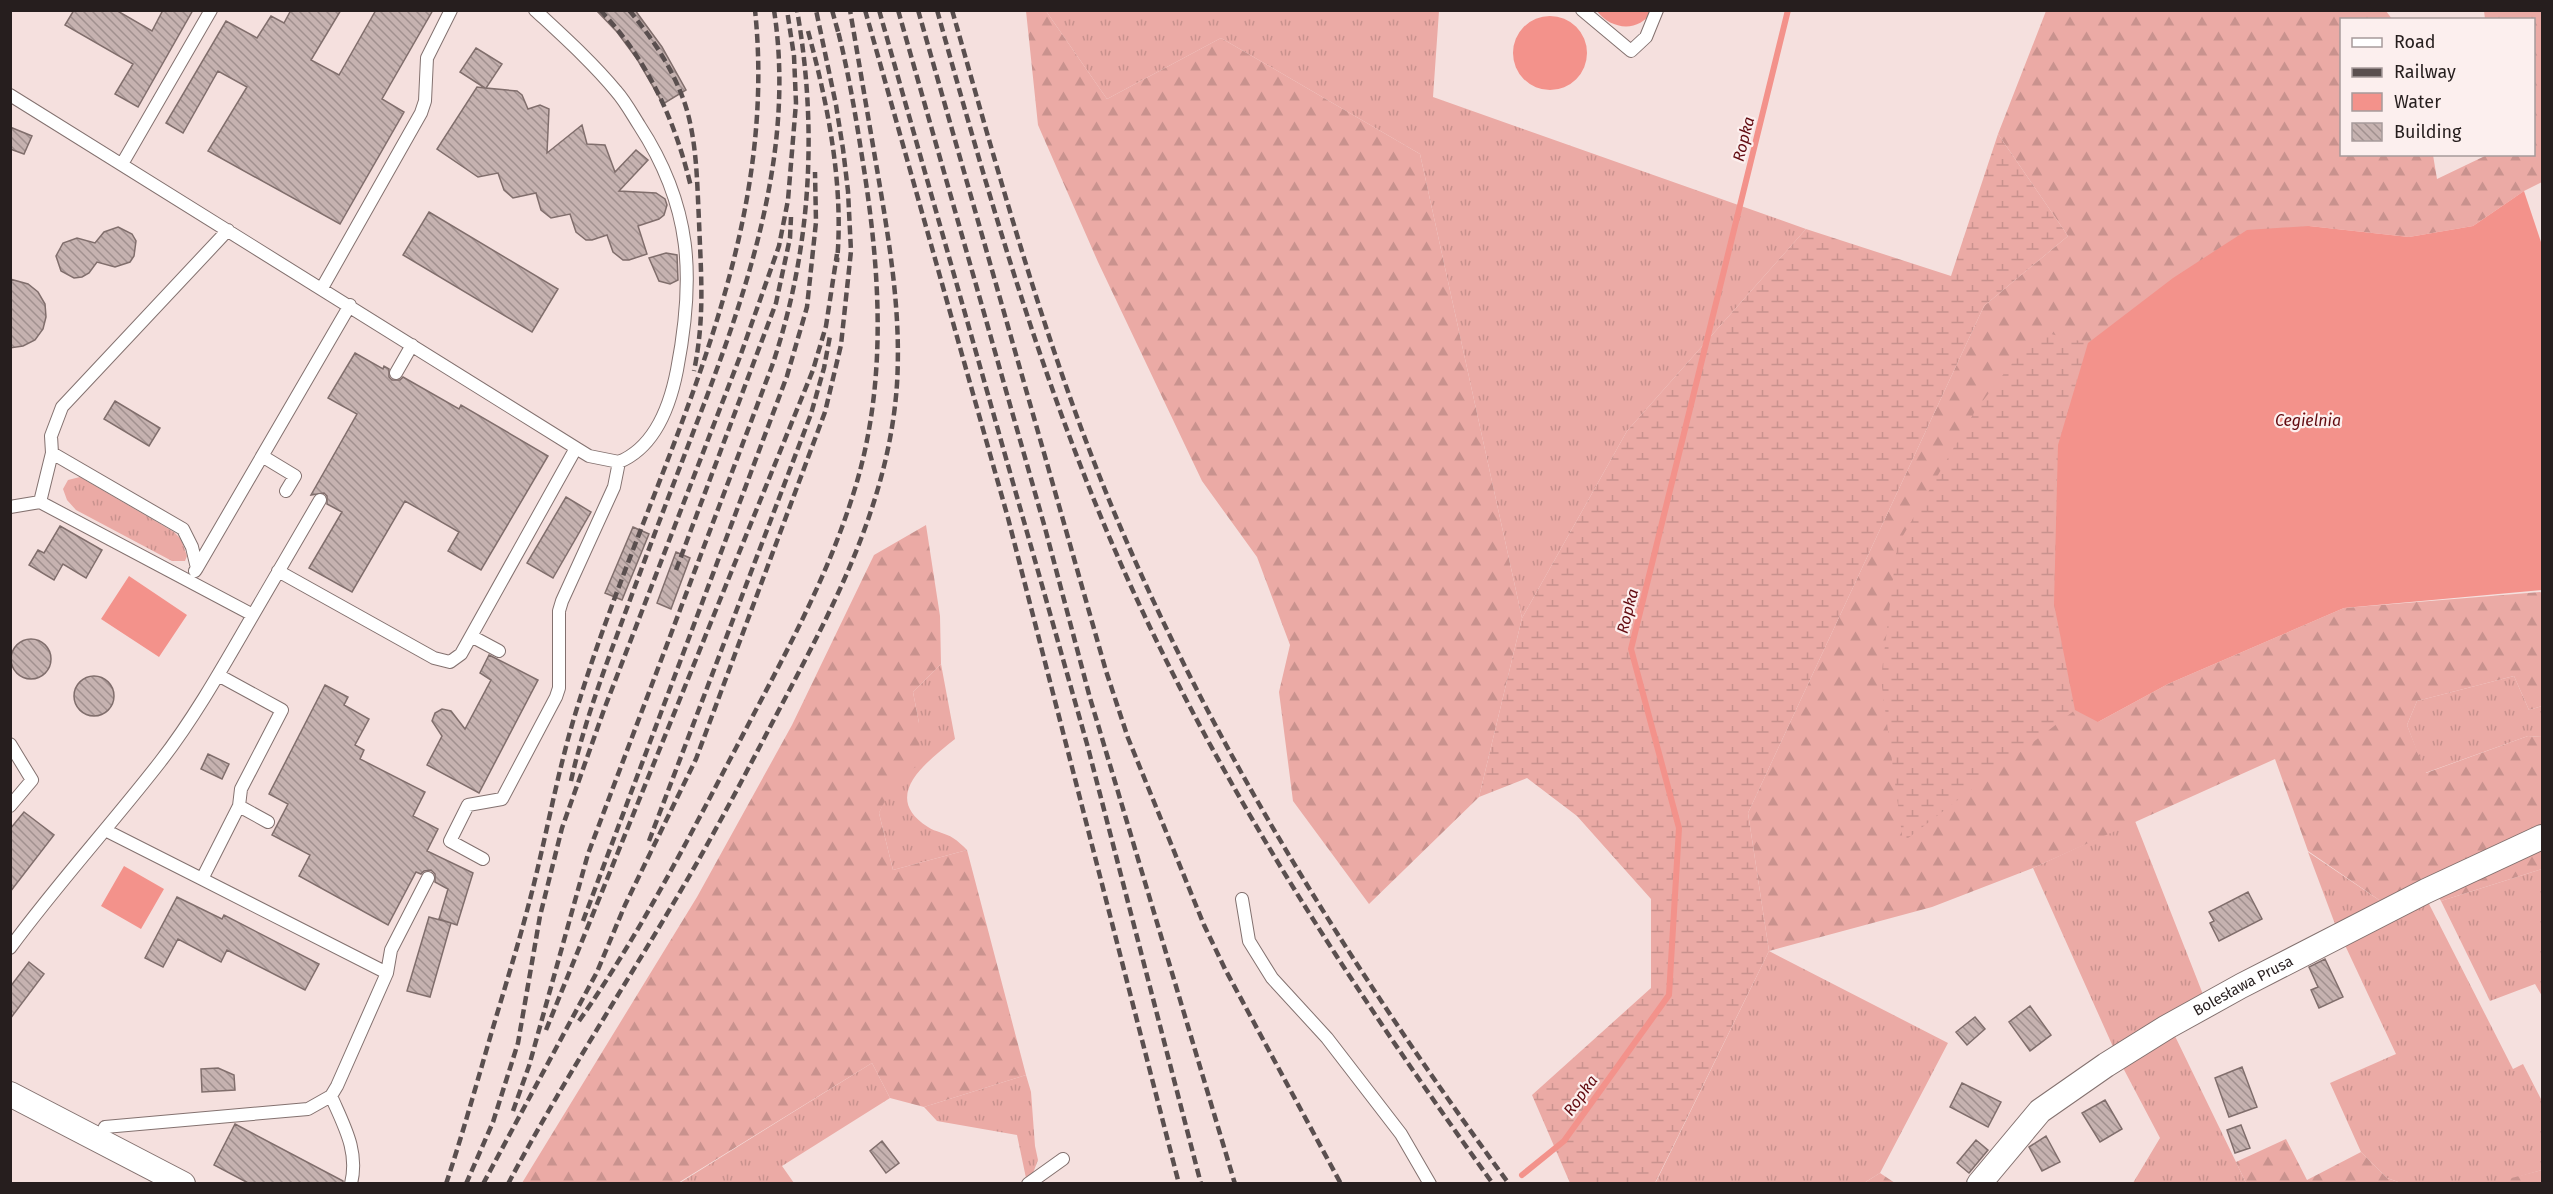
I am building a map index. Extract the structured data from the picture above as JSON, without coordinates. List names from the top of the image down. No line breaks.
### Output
{"streets":{"street":["Bolesława Prusa"]},"water":["Ropka","Cegielnia"],"legend":["Road","Railway","Water","Building"]}
